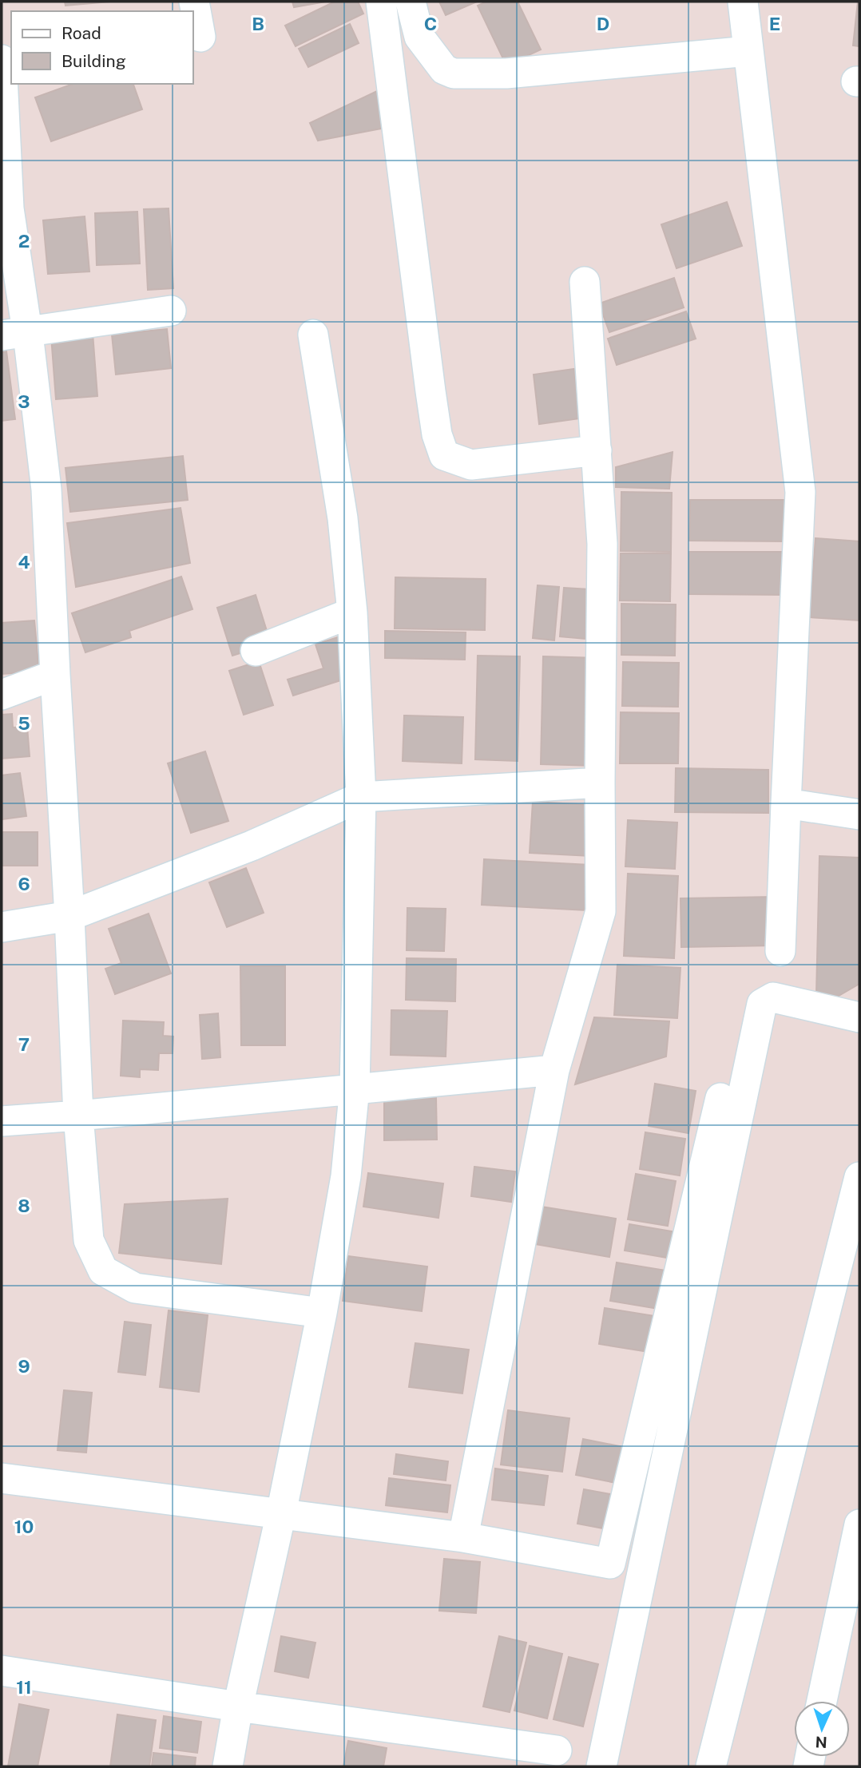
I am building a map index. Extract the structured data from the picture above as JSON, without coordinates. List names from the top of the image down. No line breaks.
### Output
{"legend":["Road","Building"],"north":"bottom","grid":{"columns":["B","C","D","E"],"rows":["2","3","4","5","6","7","8","9","10","11"]}}
